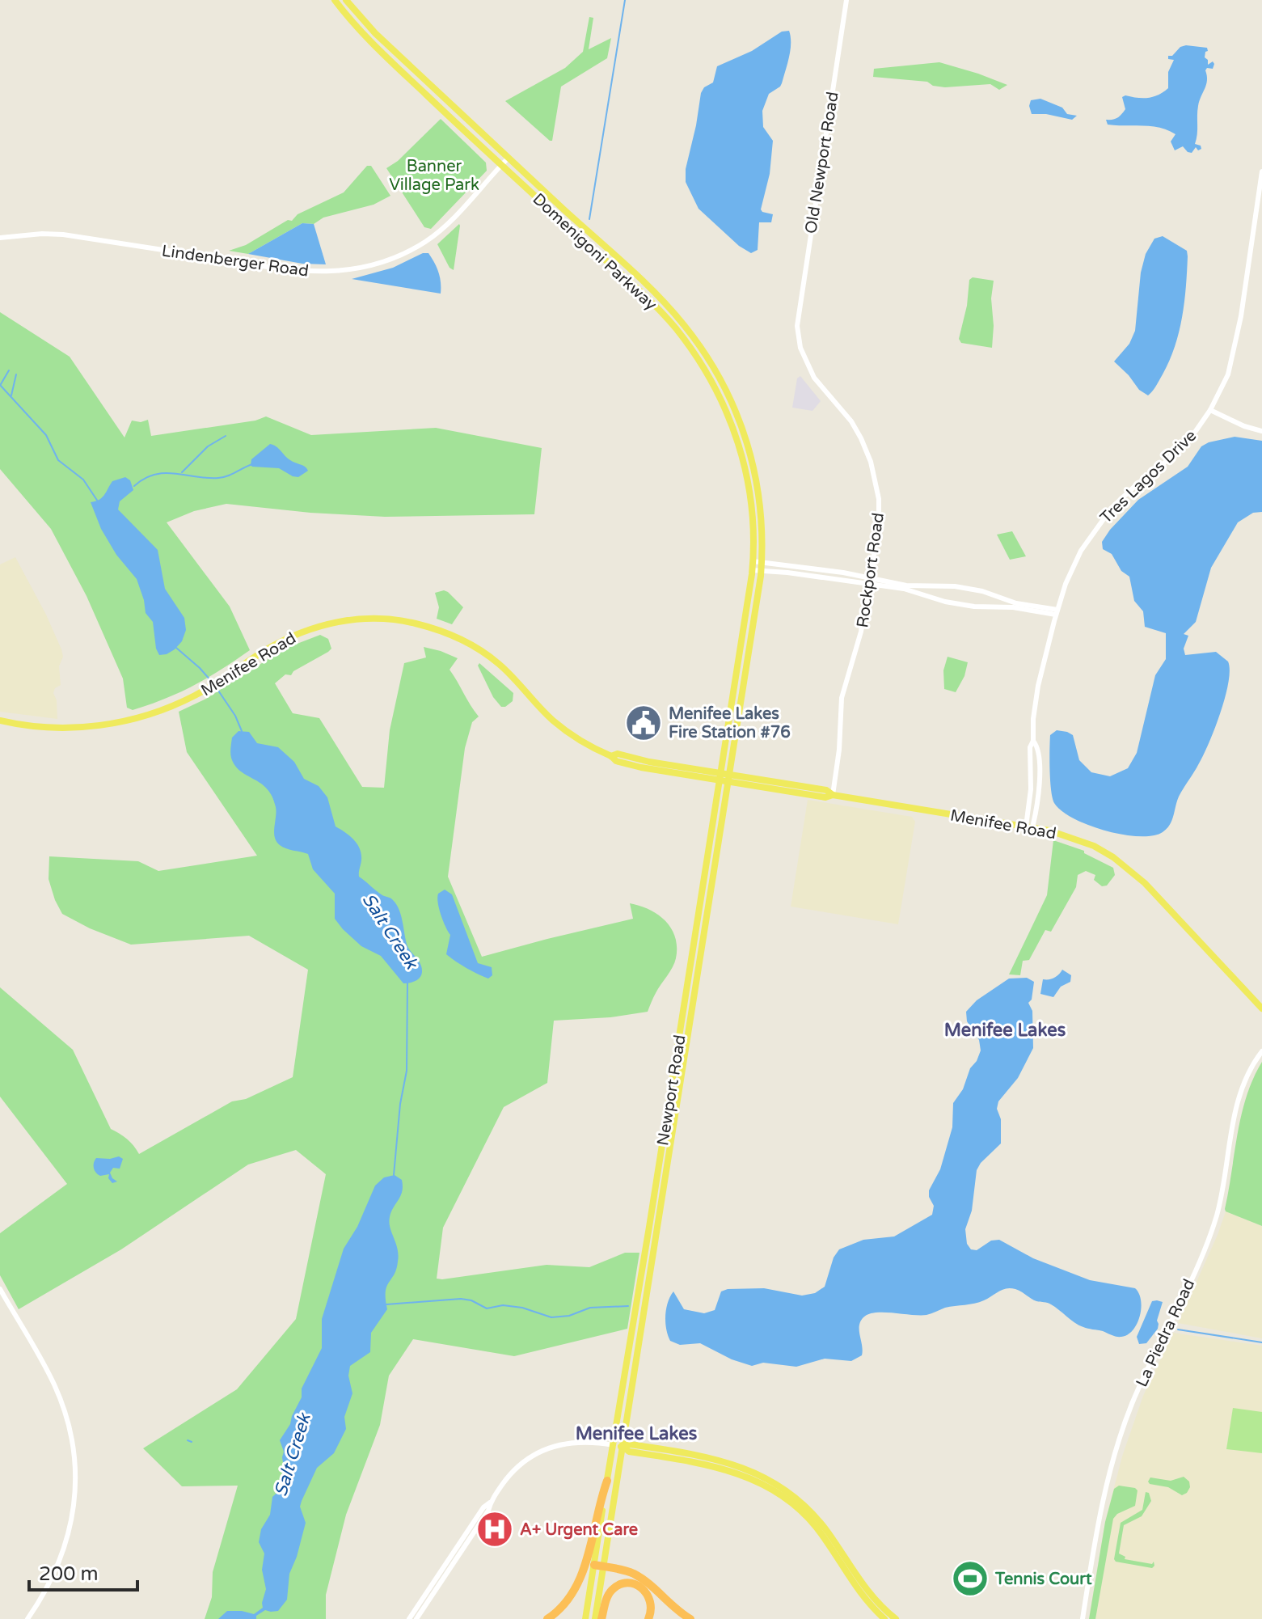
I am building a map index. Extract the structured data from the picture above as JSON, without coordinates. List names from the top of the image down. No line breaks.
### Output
{"streets":{"main road":["Domenigoni Parkway","Menifee Road","Newport Road"],"street":["Old Newport Road","Lindenberger Road","Tres Lagos Drive","Rockport Road","La Piedra Road"]},"crossings":[["Old Newport Road","Rockport Road"],["Domenigoni Parkway","Lindenberger Road"],["Domenigoni Parkway","Newport Road"],["Tres Lagos Drive","Menifee Road"],["Rockport Road","Menifee Road"],["Menifee Road","Newport Road"]],"districts":["Menifee Lakes","Menifee Lakes"],"water":["Salt Creek"],"parks":["Banner Village Park"],"places":{"public building":["Menifee Lakes Fire Station #76"],"hospital":["A+ Urgent Care"],"sports":["Tennis Court"]},"scale_bar":"200 m"}
